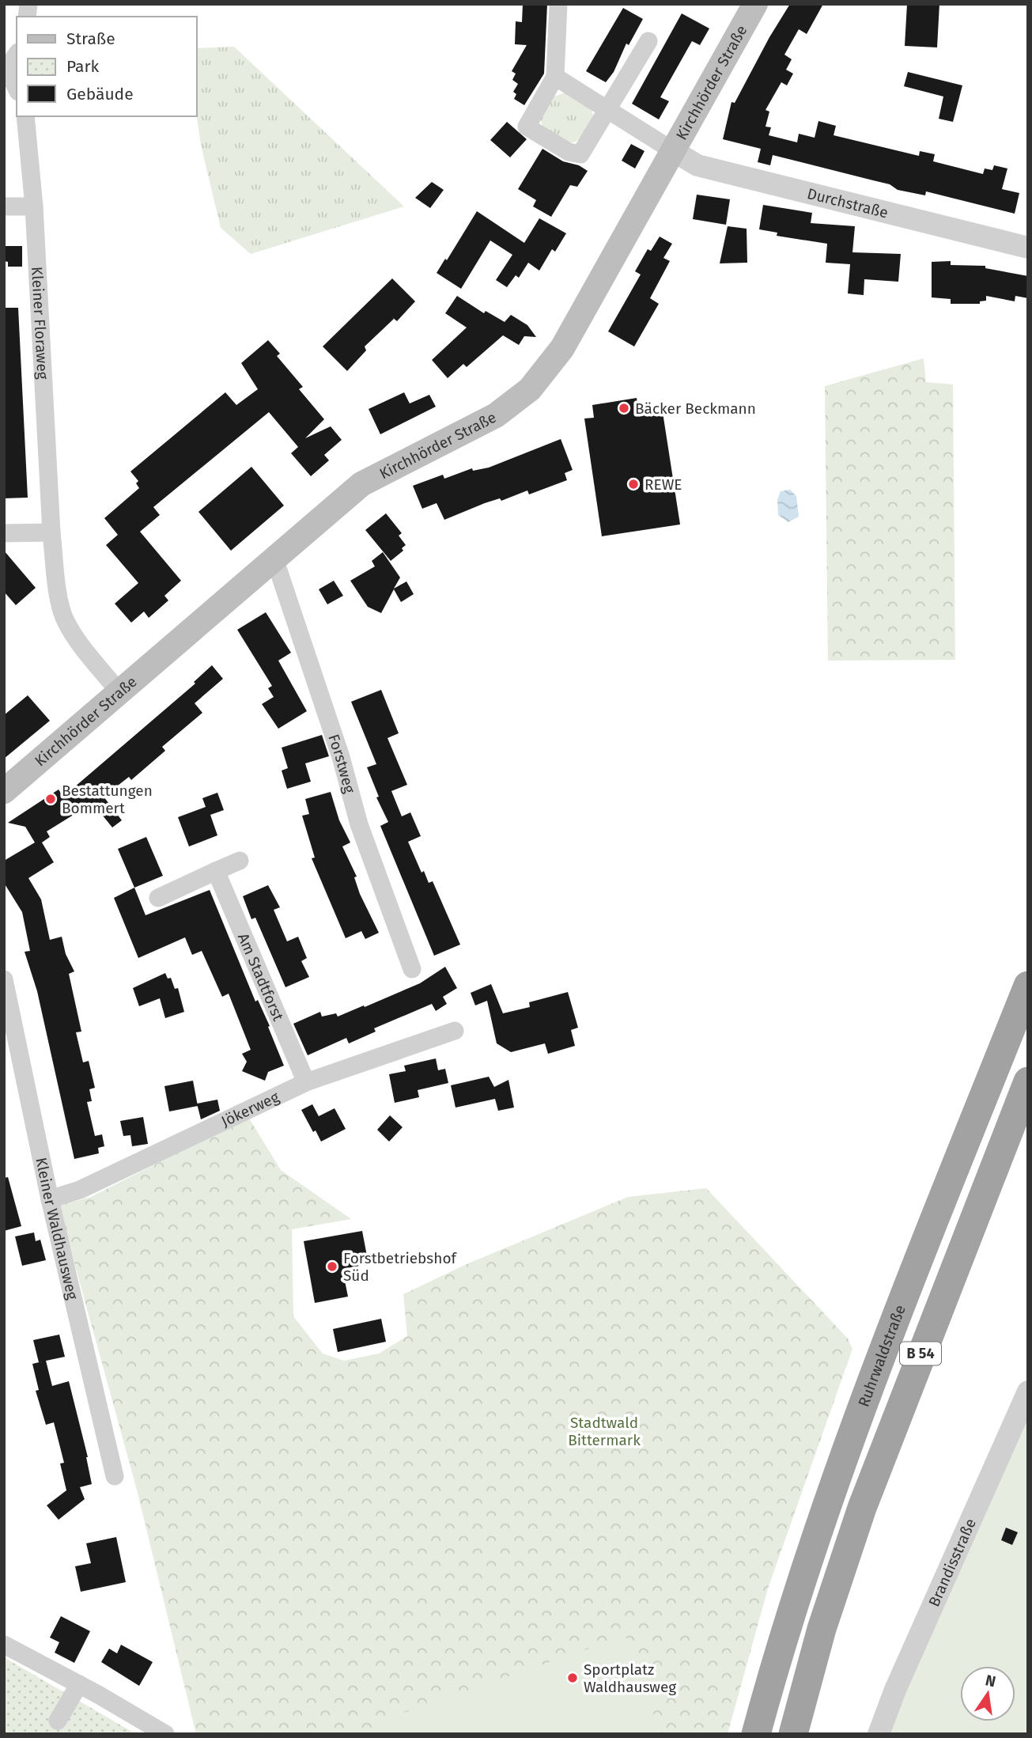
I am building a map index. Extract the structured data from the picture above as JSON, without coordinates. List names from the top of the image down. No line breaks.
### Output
{"streets":{"highway":["B 54","Ruhrwaldstraße"],"main road":["Kirchhörder Straße"],"street":["Durchstraße","Kleiner Floraweg","Forstweg","Am Stadtforst","Jökerweg","Kleiner Waldhausweg","Brandisstraße"]},"crossings":[["Kirchhörder Straße","Durchstraße"],["Kirchhörder Straße","Kleiner Floraweg"],["Kirchhörder Straße","Forstweg"],["Am Stadtforst","Jökerweg"],["Jökerweg","Kleiner Waldhausweg"]],"parks":["Stadtwald Bittermark"],"places":["Bäcker Beckmann","REWE","Bestattungen Bommert","Forstbetriebshof Süd","Sportplatz Waldhausweg"],"legend":["Straße","Park","Gebäude"],"north":"top"}
